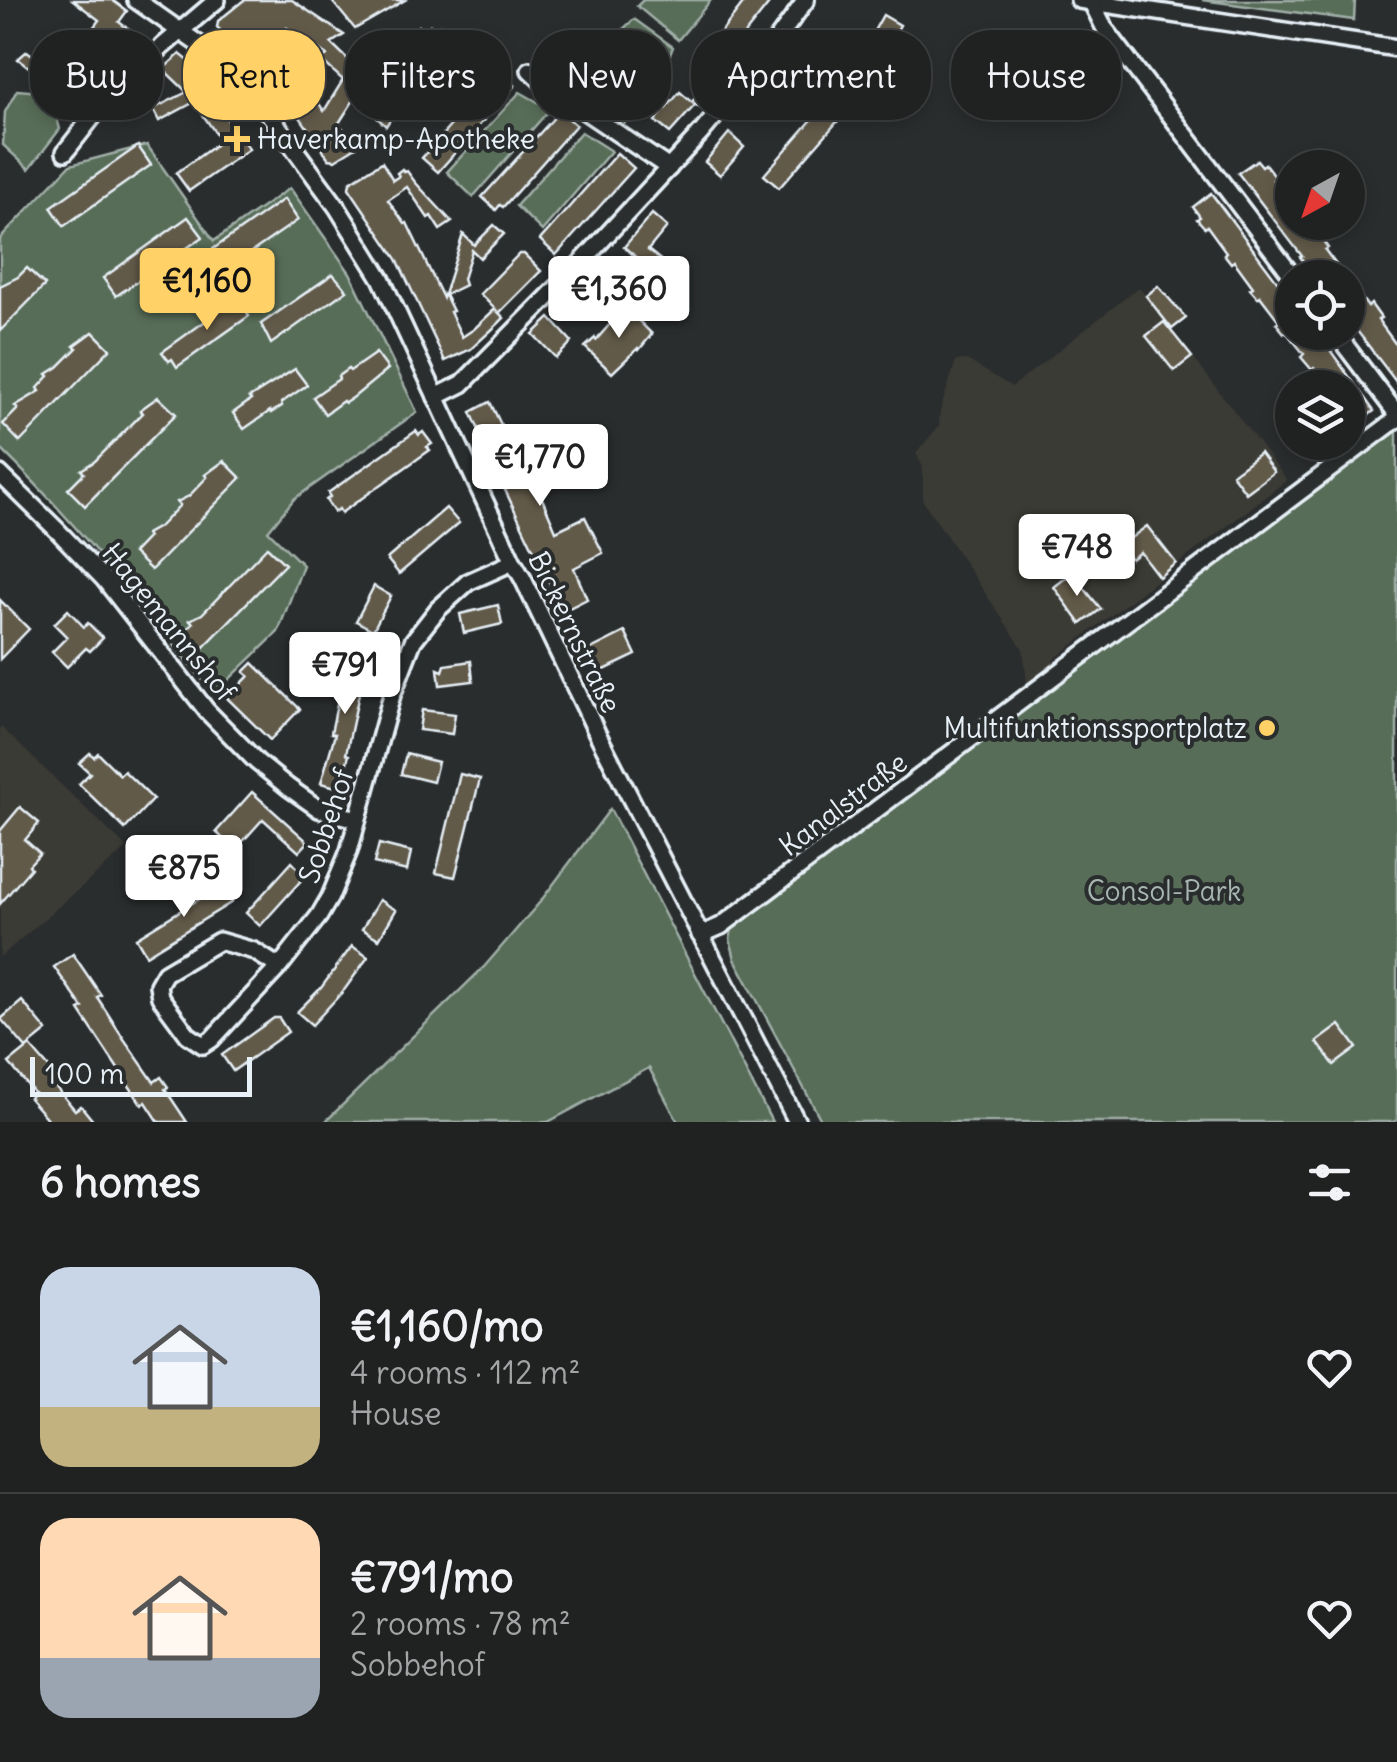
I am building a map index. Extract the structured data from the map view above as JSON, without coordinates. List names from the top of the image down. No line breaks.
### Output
{"streets":{"street":["Hagemannshof","Bickernstraße","Kanalstraße","Sobbehof"]},"crossings":[["Hagemannshof","Sobbehof"],["Bickernstraße","Kanalstraße"],["Bickernstraße","Sobbehof"]],"parks":["Consol-Park"],"places":{"health":["Haverkamp-Apotheke"],"other":["Multifunktionssportplatz"]},"scale_bar":"100 m","north":"bottom left","page":{"chip":["Buy","Rent","Filters","New","Apartment","House"],"price":["€1,160","€1,360","€1,770","€748","€791","€875"],"scale":"100 m","heading":"6 homes","list":[{"name":"€1,160/mo","note":"4 rooms · 112 m² · House"},{"name":"€791/mo","note":"2 rooms · 78 m² · Sobbehof"}]}}
